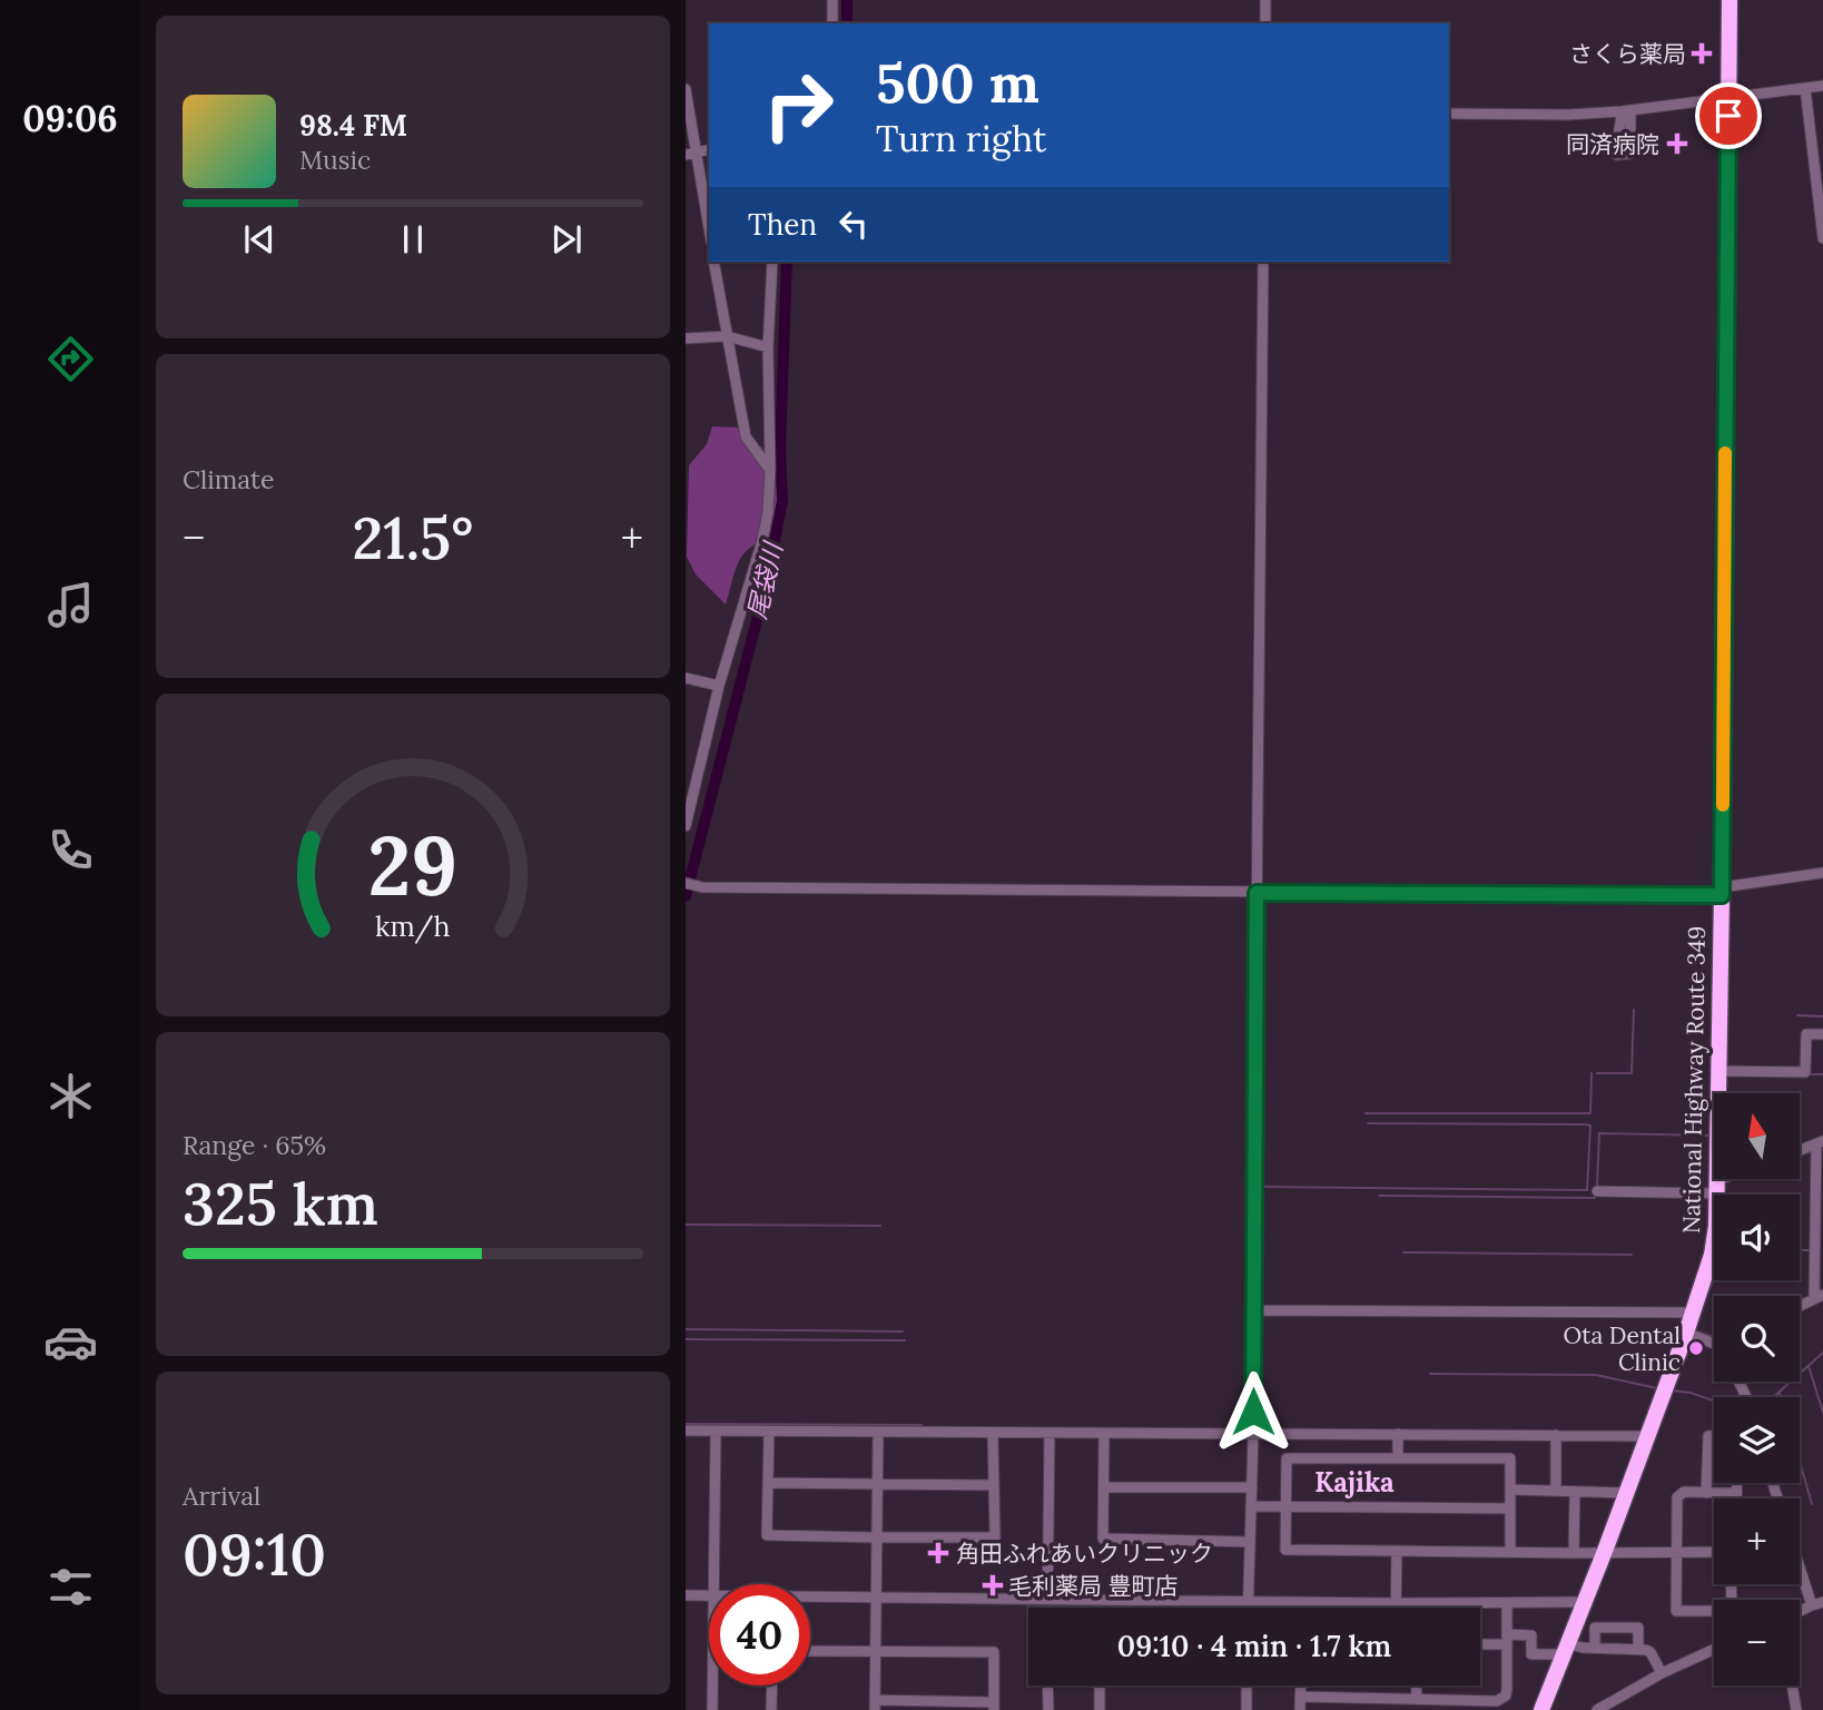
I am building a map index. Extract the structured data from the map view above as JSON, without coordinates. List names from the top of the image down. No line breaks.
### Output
{"streets":{"highway":["National Highway Route 349"]},"districts":["Kajika"],"water":["尾袋川"],"places":{"health":["さくら薬局","同済病院","角田ふれあいクリニック","毛利薬局 豊町店"],"other":["Ota Dental Clinic"]},"north":"top","page":{"tabs":"09:06","turn":["500 m","Turn right"],"song":["98.4 FM","Music"],"then":"Then","tile":["Climate",["Range · 65%","325 km"],["Arrival","09:10"]],"heat":["−","21.5°","+"],"map_buttons":["+","−"],"limit":"40","trip":"09:10 · 4 min · 1.7 km","gauge":["29","km/h"]}}
